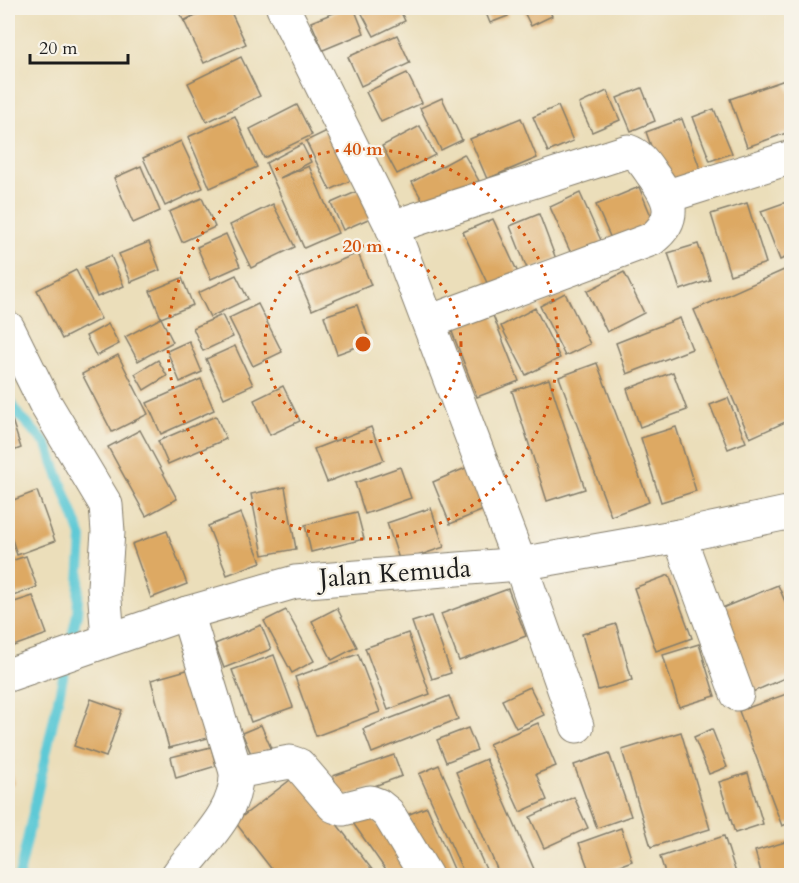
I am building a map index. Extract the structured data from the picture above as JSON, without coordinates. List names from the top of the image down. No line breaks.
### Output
{"streets":{"street":["Jalan Kemuda"]},"scale_bar":"20 m","rings":["40 m","20 m"]}
